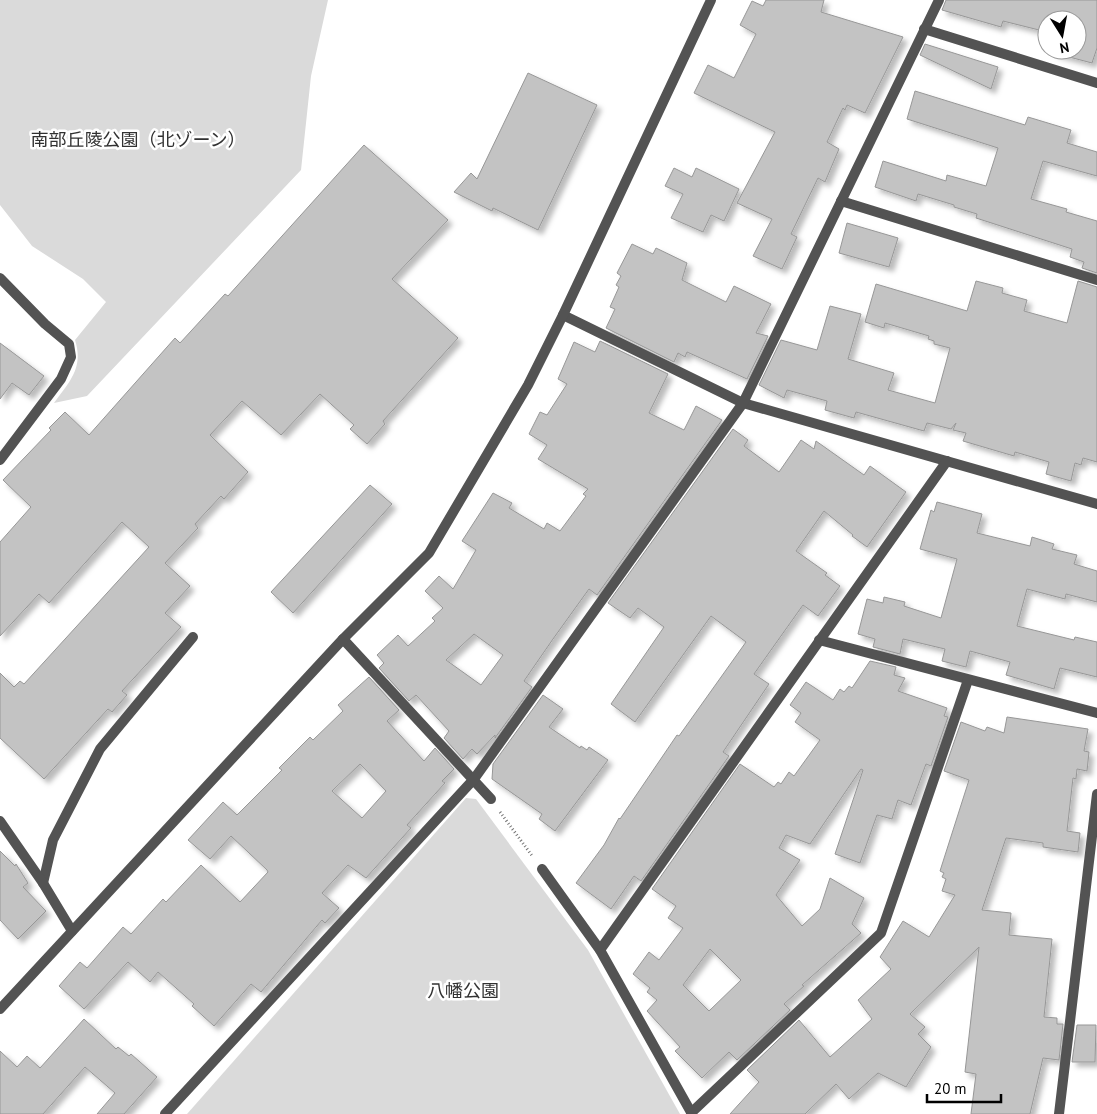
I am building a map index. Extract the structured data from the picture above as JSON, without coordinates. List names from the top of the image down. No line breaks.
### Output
{"parks":["南部丘陵公園（北ゾーン）","八幡公園"],"scale_bar":"20 m","north":"bottom"}
